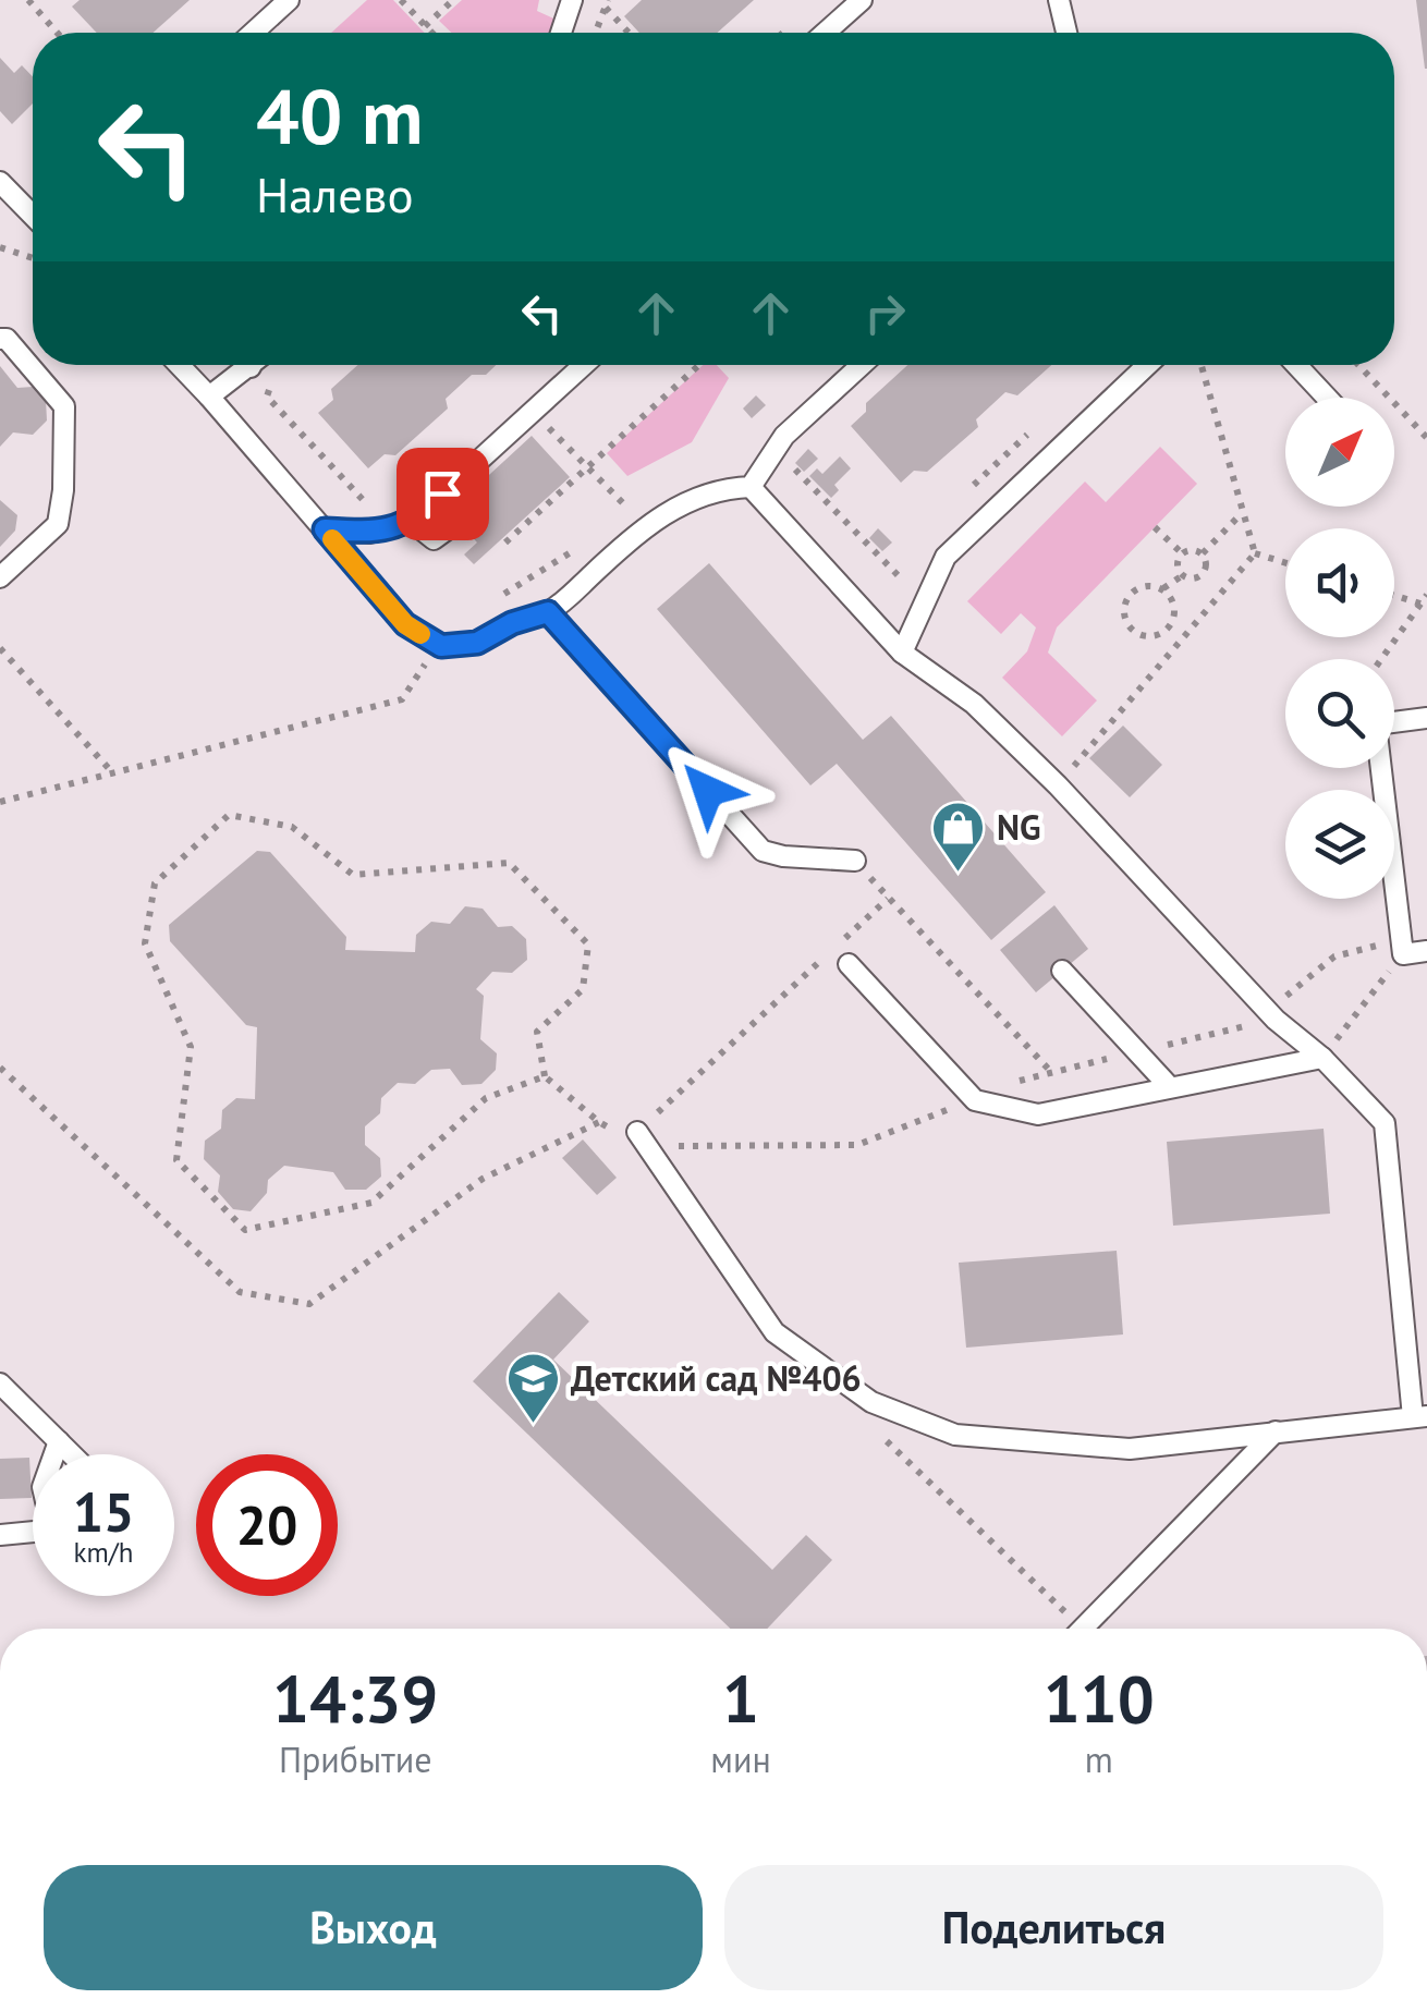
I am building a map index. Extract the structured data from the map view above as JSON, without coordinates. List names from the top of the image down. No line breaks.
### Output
{"places":{"shop":["NG"],"school or university":["Детский сад №406"]},"north":"top right","page":{"turn":["40 m","Налево"],"speed":"15 km/h","limit":"20","eta":["14:39","Прибытие","1","мин","110","m"],"buttons":["Выход","Поделиться"]}}
